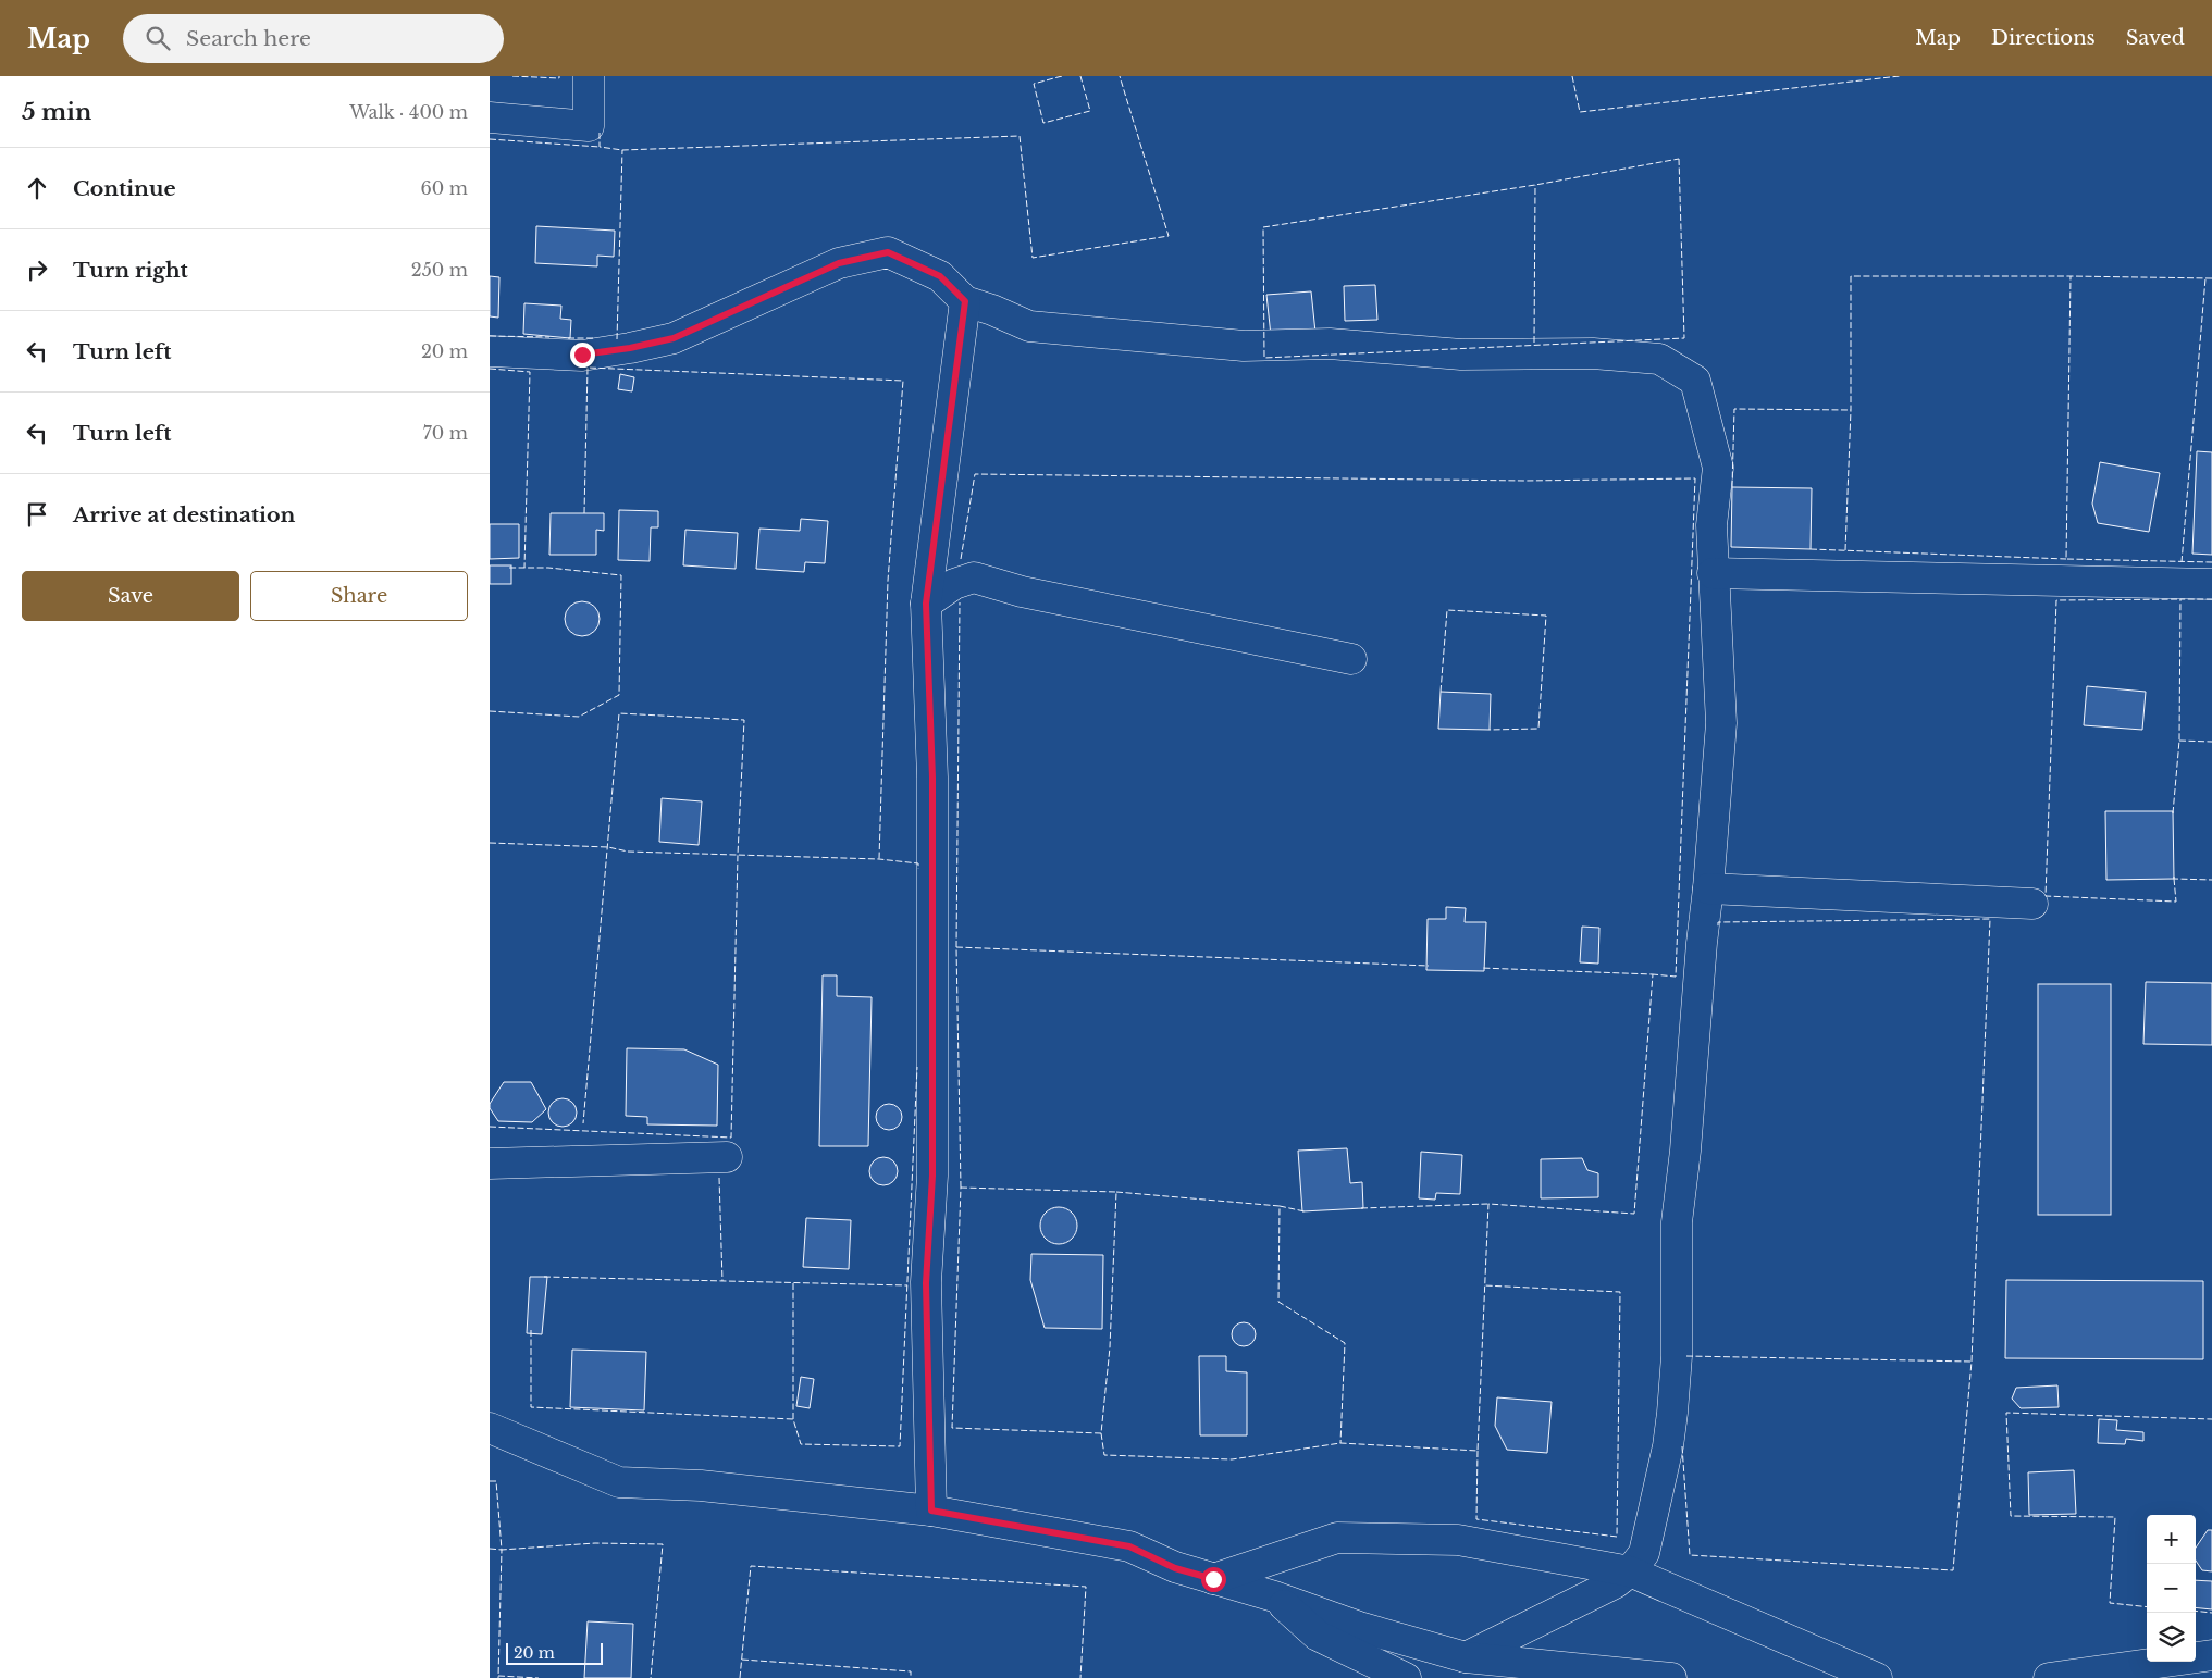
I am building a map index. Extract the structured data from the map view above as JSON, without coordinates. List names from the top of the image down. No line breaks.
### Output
{"scale_bar":"20 m","page":{"header":"Map","search":"Search here","nav":["Map","Directions","Saved"],"heading":["5 min","Walk · 400 m"],"list":[["Continue","60 m"],["Turn right","250 m"],["Turn left","20 m"],["Turn left","70 m"],"Arrive at destination"],"buttons":["Save","Share"],"map_buttons":["+","−"],"scale":"20 m"}}
